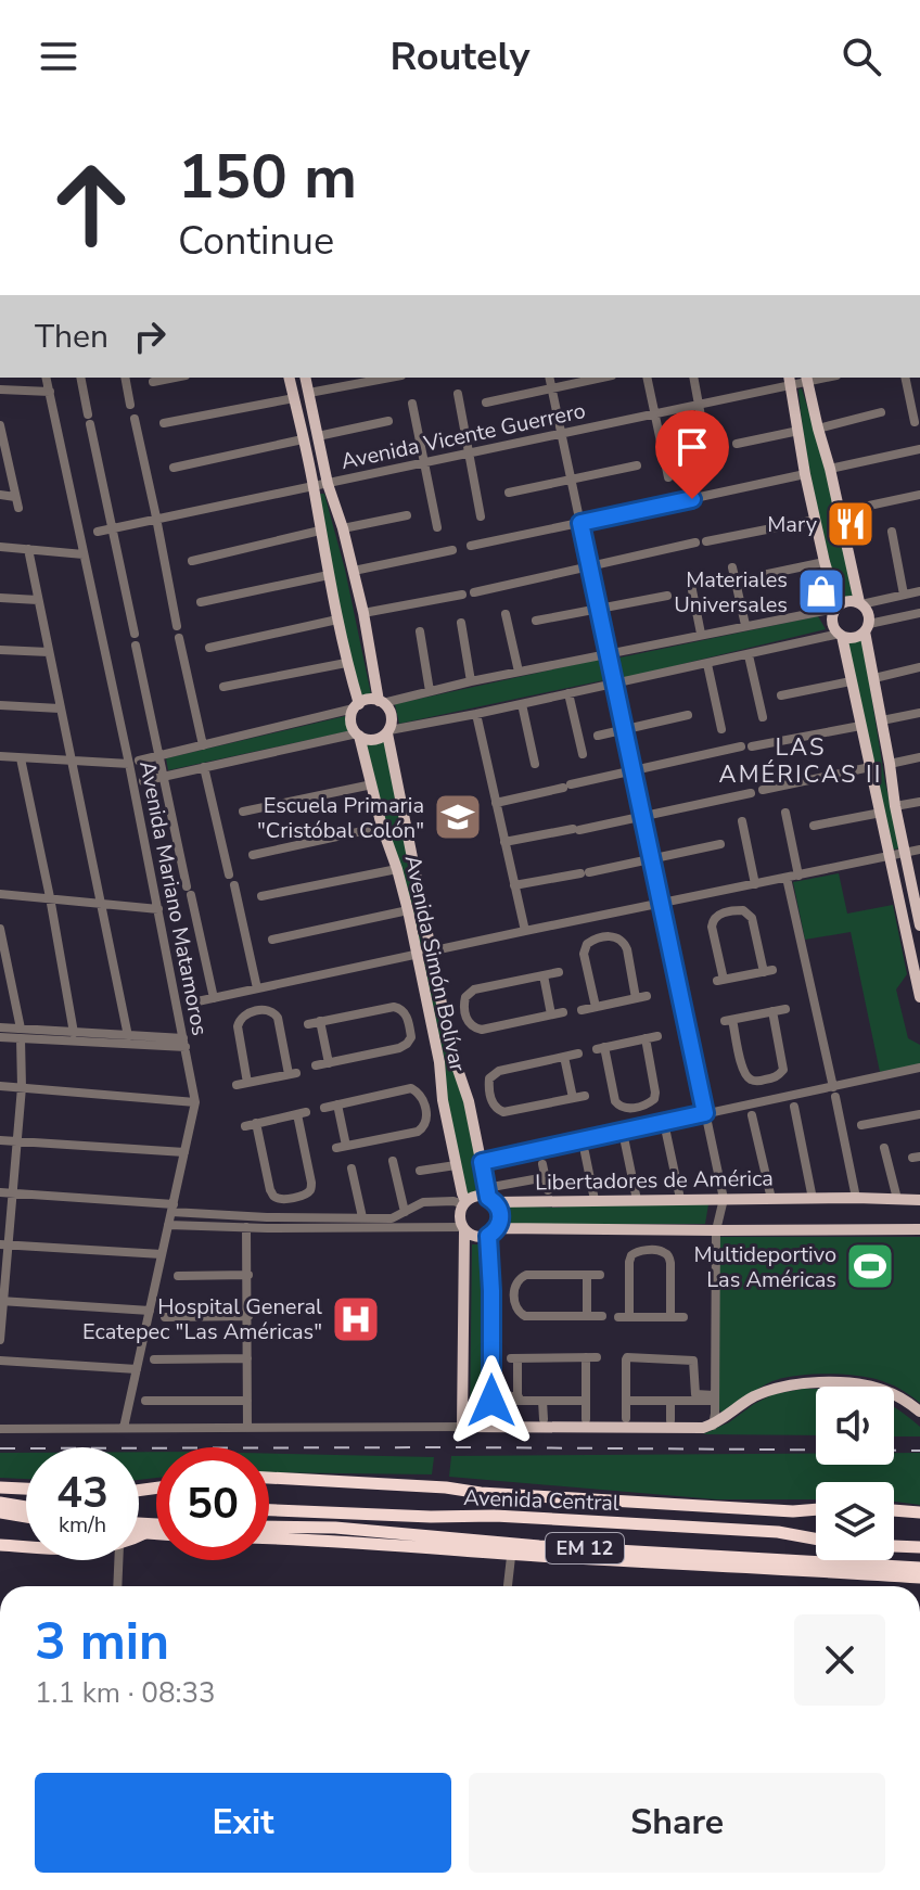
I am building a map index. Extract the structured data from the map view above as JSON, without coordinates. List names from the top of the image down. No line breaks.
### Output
{"streets":{"highway":["Avenida Central","EM 12"],"main road":["Avenida Simón Bolívar","Libertadores de América"],"street":["Avenida Vicente Guerrero","Avenida Mariano Matamoros"]},"crossings":[["Avenida Simón Bolívar","Libertadores de América"]],"districts":["LAS AMÉRICAS II"],"places":{"restaurant":["Mary"],"shop":["Materiales Universales"],"school or university":["Escuela Primaria \"Cristóbal Colón\""],"sports":["Multideportivo Las Américas"],"hospital":["Hospital General Ecatepec \"Las Américas\""]},"page":{"header":"Routely","turn":["150 m","Continue"],"then":"Then","speed":"43 km/h","limit":"50","heading":["3 min","1.1 km · 08:33"],"buttons":["Exit","Share"]}}
